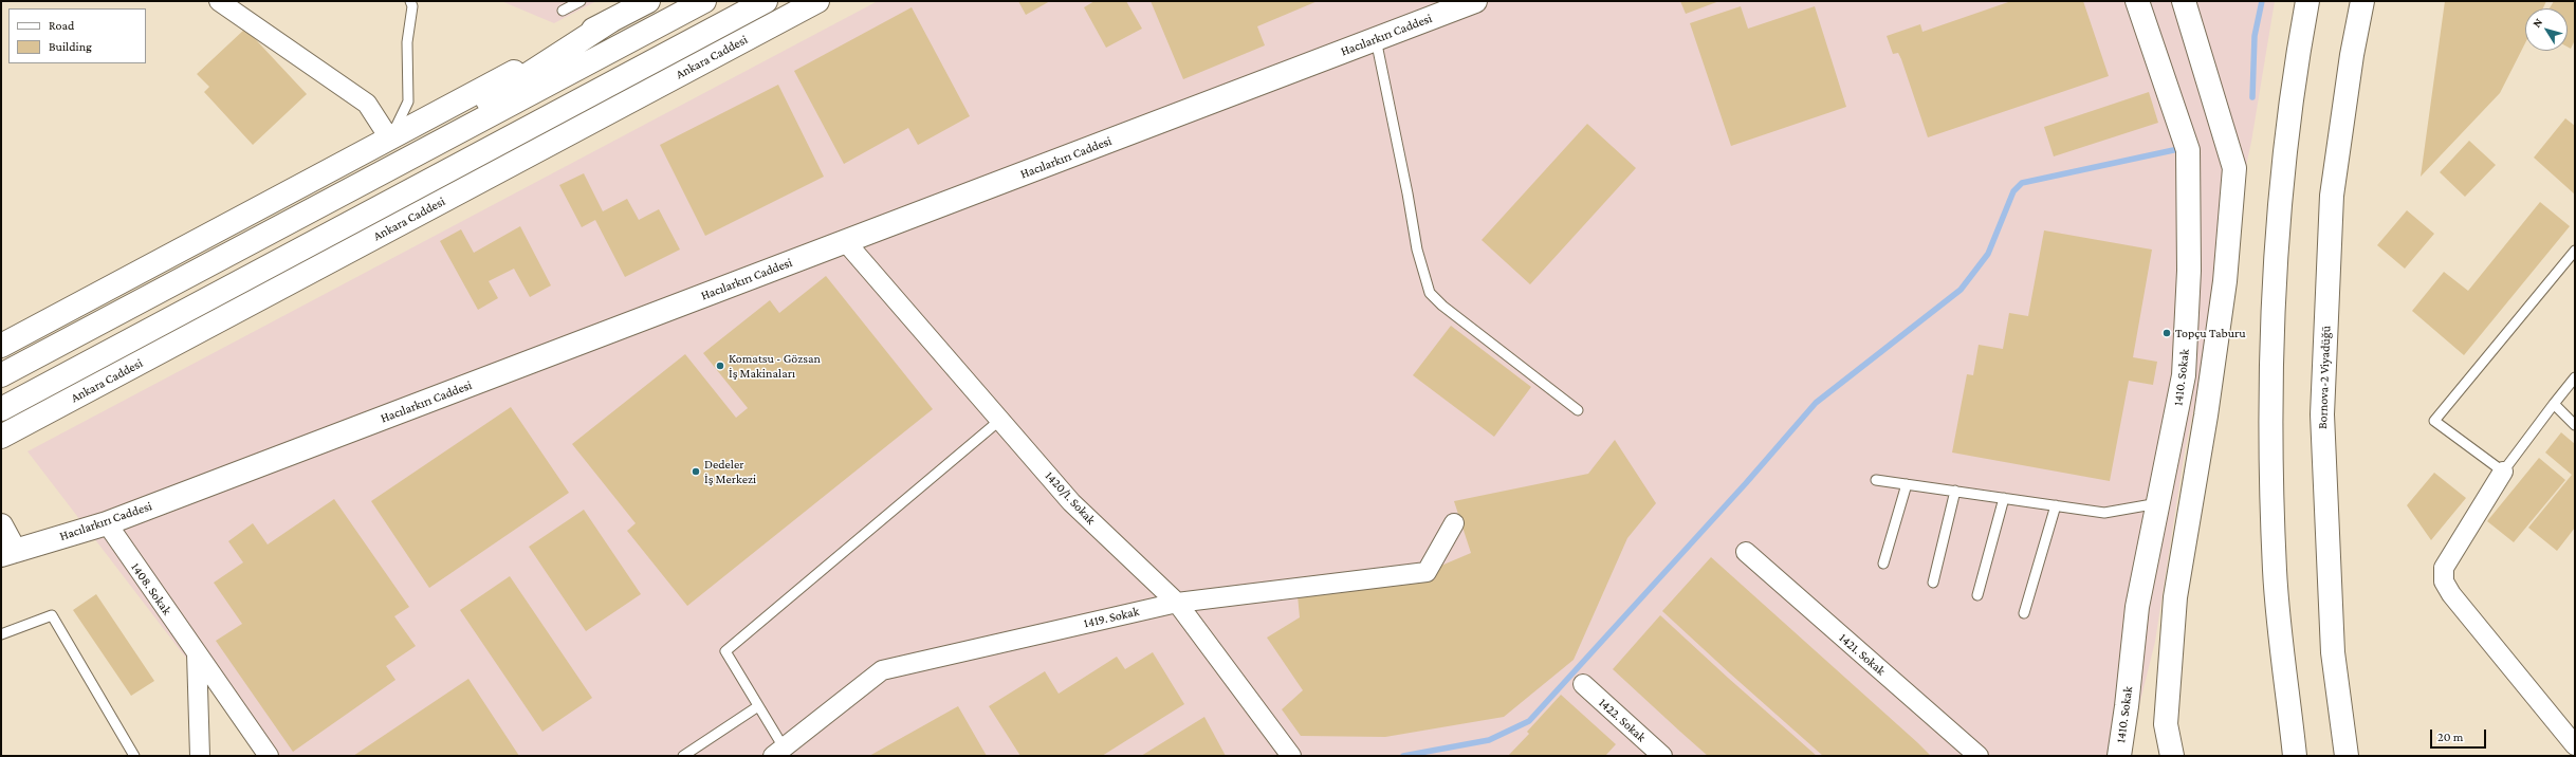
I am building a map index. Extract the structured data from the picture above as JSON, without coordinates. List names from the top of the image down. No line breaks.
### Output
{"streets":{"main road":["Hacılarkırı Caddesi","Ankara Caddesi","1410. Sokak","Bornova-2 Viyadüğü"],"street":["1420/1. Sokak","1408. Sokak","1419. Sokak","1421. Sokak","1422. Sokak"]},"crossings":[["Hacılarkırı Caddesi","1420/1. Sokak"],["Hacılarkırı Caddesi","1408. Sokak"],["1420/1. Sokak","1419. Sokak"]],"places":["Topçu Taburu","Komatsu - Gözsan İş Makinaları","Dedeler İş Merkezi"],"legend":["Road","Building"],"scale_bar":"20 m","north":"top left"}
